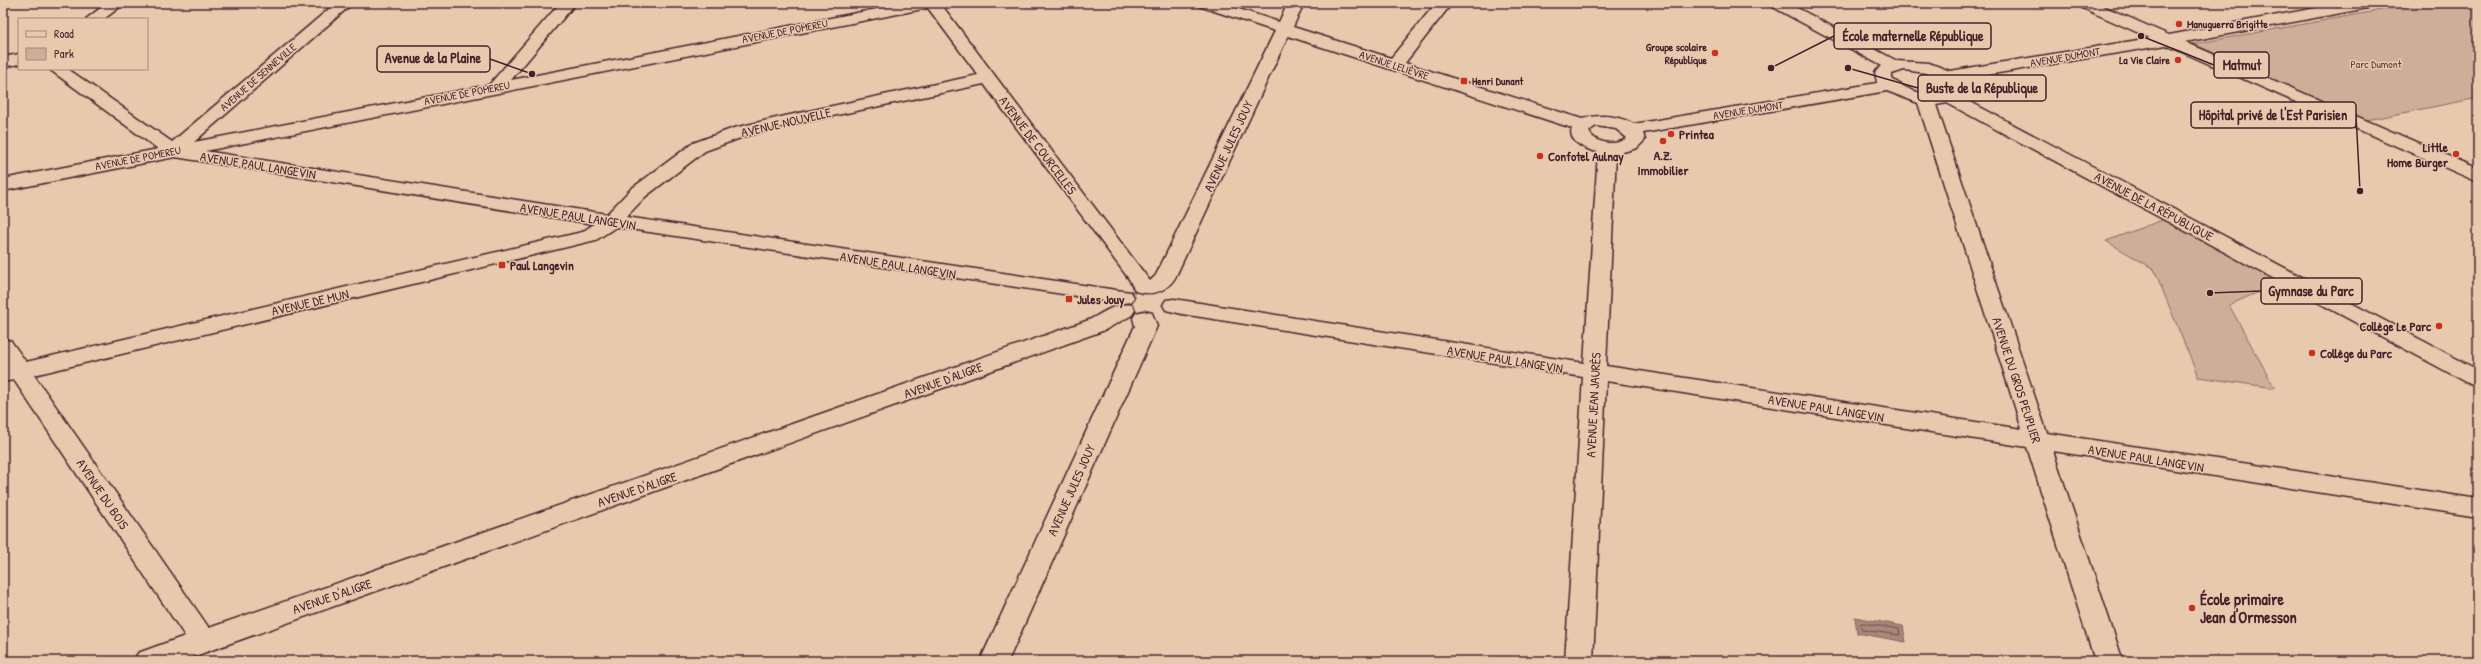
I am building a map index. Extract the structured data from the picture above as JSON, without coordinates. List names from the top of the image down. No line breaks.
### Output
{"streets":{"street":["AVENUE DE POMEREU","AVENUE DUMONT","AVENUE LELIÈVRE","AVENUE DE SENNEVILLE","AVENUE NOUVELLE","AVENUE DE COURCELLES","AVENUE JULES JOUY","AVENUE PAUL LANGEVIN","AVENUE DE LA RÉPUBLIQUE","AVENUE DE MUN","AVENUE D'ALIGRE","AVENUE DU GROS PEUPLIER","AVENUE JEAN JAURÈS","AVENUE DU BOIS"]},"crossings":[["AVENUE DE POMEREU","AVENUE DE SENNEVILLE"],["AVENUE DE POMEREU","AVENUE DE COURCELLES"],["AVENUE DE POMEREU","AVENUE PAUL LANGEVIN"],["AVENUE LELIÈVRE","AVENUE JULES JOUY"],["AVENUE DE SENNEVILLE","AVENUE PAUL LANGEVIN"],["AVENUE NOUVELLE","AVENUE DE COURCELLES"],["AVENUE NOUVELLE","AVENUE PAUL LANGEVIN"],["AVENUE NOUVELLE","AVENUE DE MUN"],["AVENUE DE COURCELLES","AVENUE JULES JOUY"],["AVENUE DE COURCELLES","AVENUE PAUL LANGEVIN"],["AVENUE DE COURCELLES","AVENUE D'ALIGRE"],["AVENUE JULES JOUY","AVENUE PAUL LANGEVIN"],["AVENUE JULES JOUY","AVENUE D'ALIGRE"],["AVENUE PAUL LANGEVIN","AVENUE DE MUN"],["AVENUE PAUL LANGEVIN","AVENUE D'ALIGRE"],["AVENUE PAUL LANGEVIN","AVENUE DU GROS PEUPLIER"],["AVENUE PAUL LANGEVIN","AVENUE JEAN JAURÈS"],["AVENUE DE MUN","AVENUE DU BOIS"],["AVENUE D'ALIGRE","AVENUE DU BOIS"]],"parks":["Parc Dumont"],"places":{"other":["Manuguerra Brigitte","Matmut","Groupe scolaire République","La Vie Claire","École maternelle République","Buste de la République","Avenue de la Plaine","Printea","A.Z. Immobilier","Little Home Burger","Confotel Aulnay","Hôpital privé de l'Est Parisien","Gymnase du Parc","Collège Le Parc","Collège du Parc","École primaire Jean d'Ormesson"],"transit":["Henri Dunant","Paul Langevin","Jules Jouy"]},"legend":["Road","Park"]}
